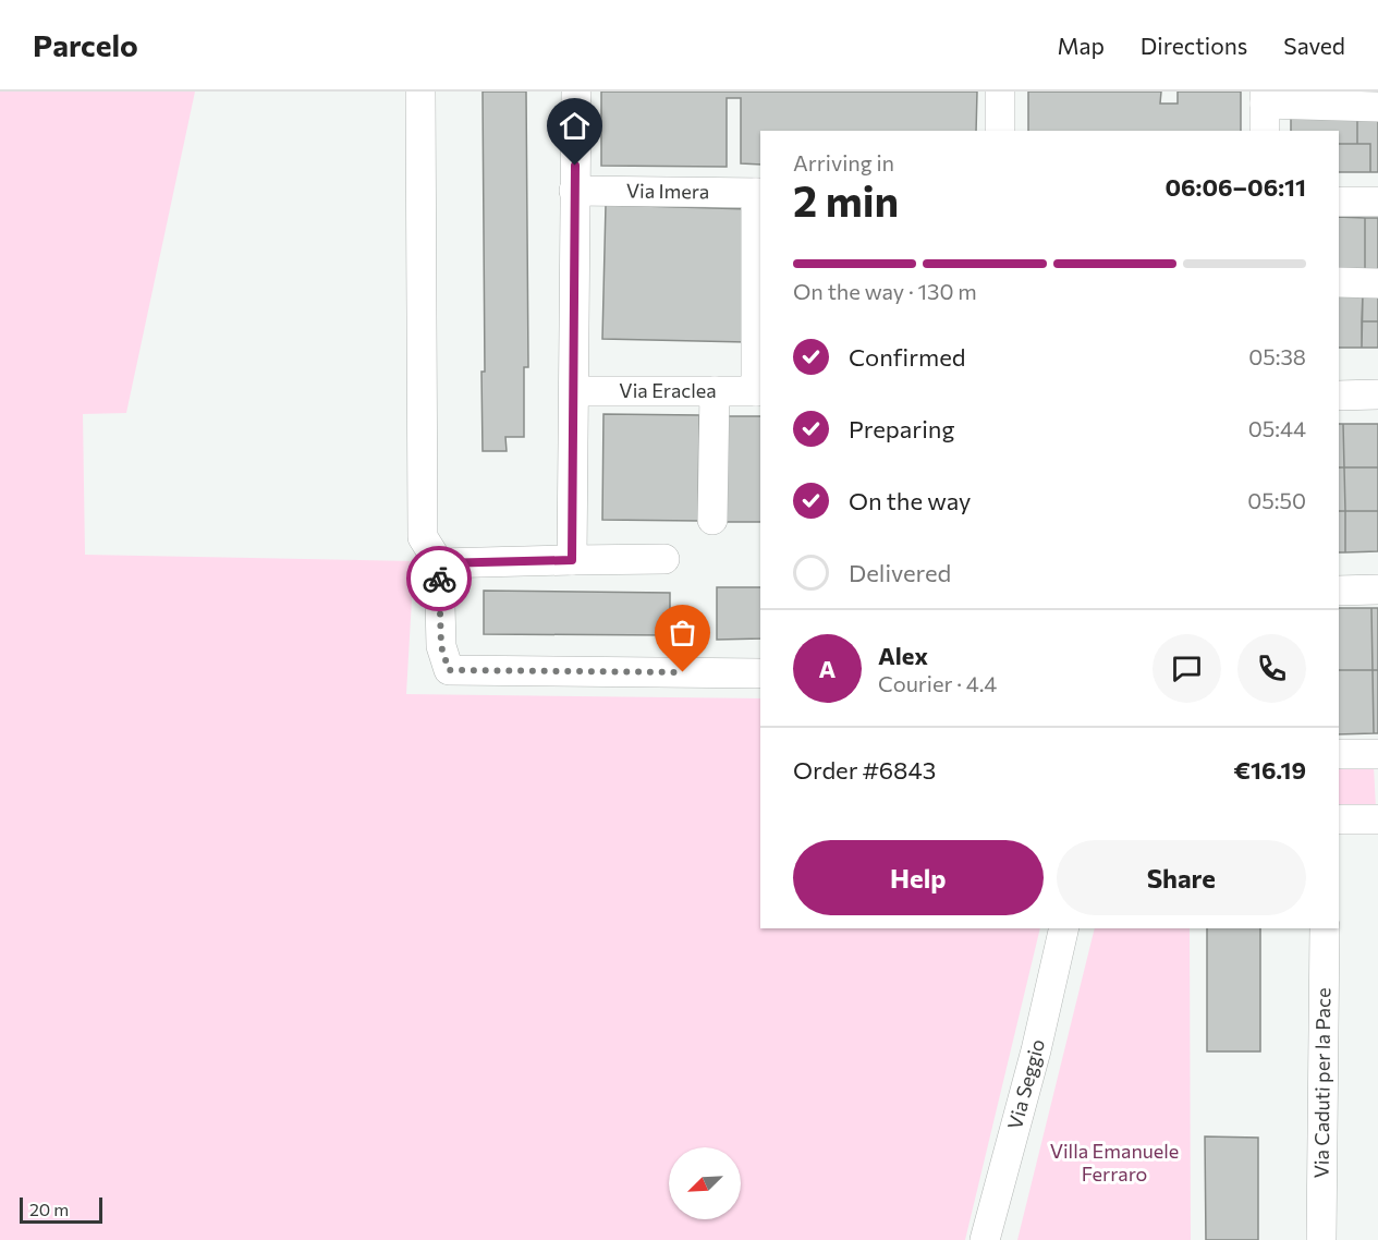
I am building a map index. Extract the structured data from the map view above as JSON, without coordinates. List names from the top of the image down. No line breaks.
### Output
{"streets":{"street":["Via Imera","Via Eraclea","Via Caduti per la Pace","Via Seggio"]},"parks":["Villa Emanuele Ferraro"],"scale_bar":"20 m","north":"bottom left","page":{"header":"Parcelo","nav":["Map","Directions","Saved"],"heading":["2 min","Arriving in","06:06–06:11"],"panel":["Alex","Courier · 4.4","Order #6843","€16.19"],"bar":"On the way · 130 m","list":[["Confirmed","05:38"],["Preparing","05:44"],["On the way","05:50"],"Delivered"],"round":"A","buttons":["Help","Share"],"scale":"20 m"}}
